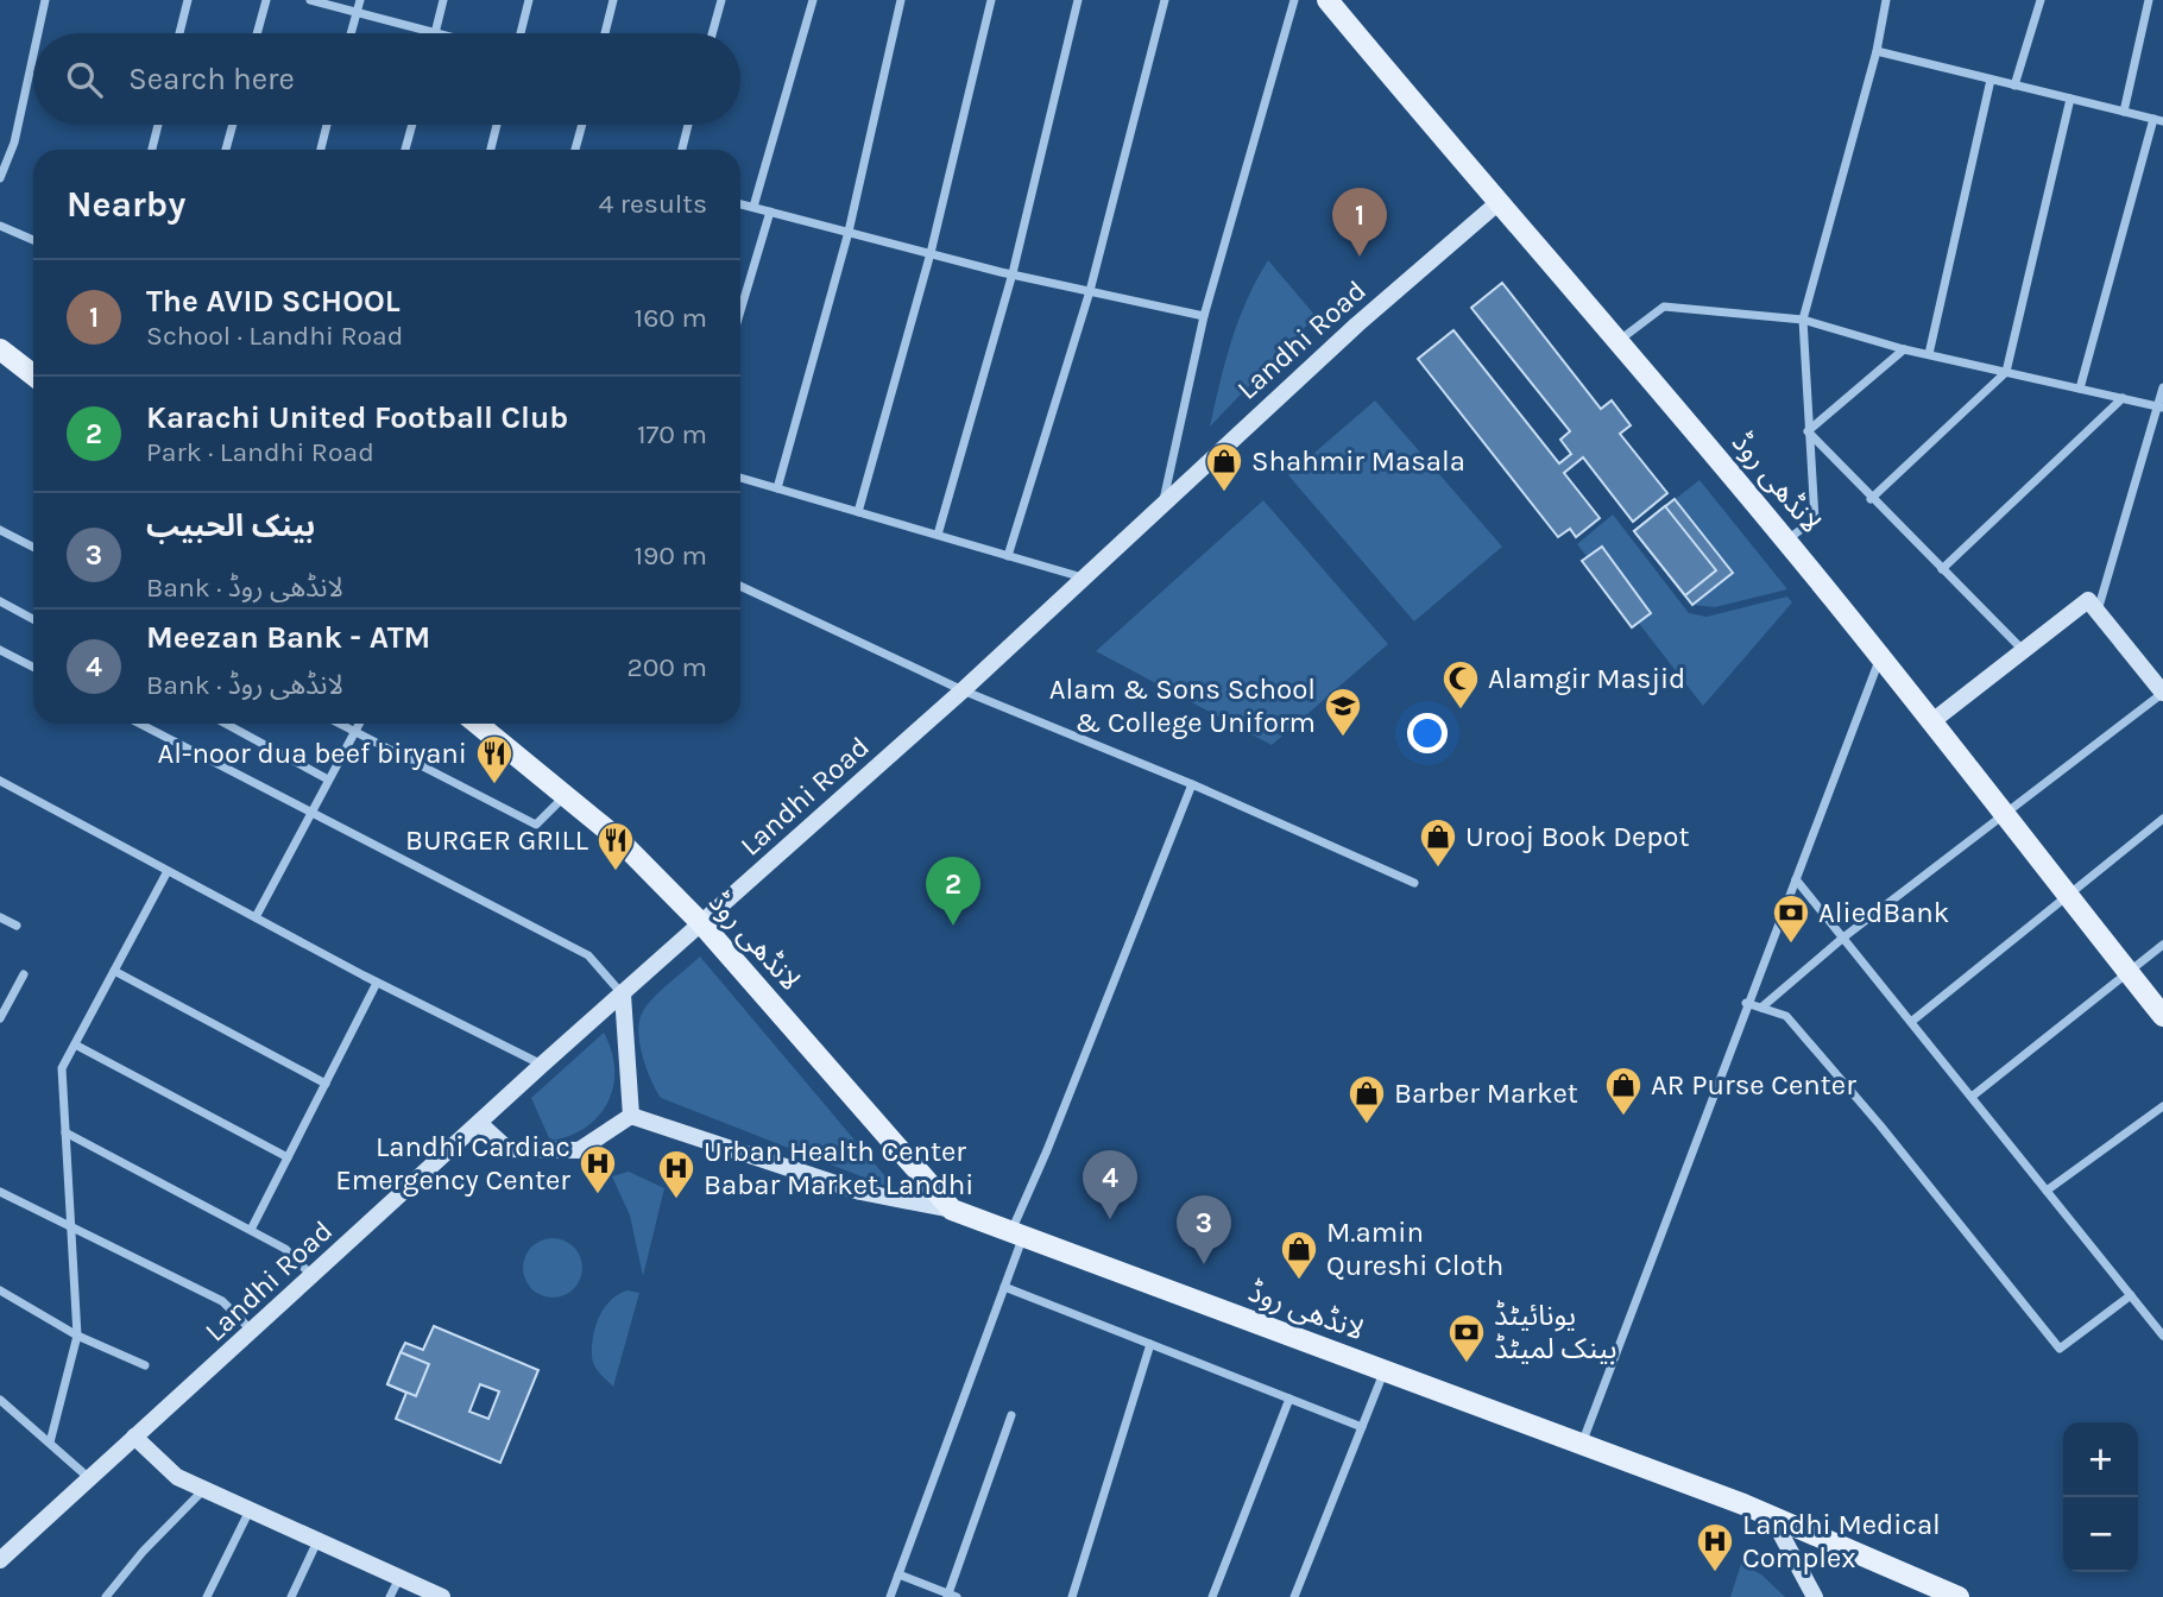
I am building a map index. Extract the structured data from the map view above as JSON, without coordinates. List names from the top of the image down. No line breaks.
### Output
{"streets":{"main road":["لانڈھی روڈ"],"street":["Landhi Road"]},"crossings":[["Landhi Road","لانڈھی روڈ"]],"places":{"shop":["Shahmir Masala","Urooj Book Depot","AR Purse Center","Barber Market","M.amin Qureshi Cloth"],"mosque":["Alamgir Masjid"],"school or university":["Alam & Sons School & College Uniform"],"restaurant":["Al-noor dua beef biryani","BURGER GRILL"],"bank":["AliedBank","یونائیٹڈ بینک لمیٹڈ"],"hospital":["Landhi Cardiac Emergency Center","Urban Health Center Babar Market Landhi","Landhi Medical Complex"]},"page":{"search":"Search here","heading":["Nearby","4 results"],"pins":["1","2","4","3"],"list":[{"mark":"1","name":"The AVID SCHOOL","note":"School · Landhi Road","value":"160 m"},{"mark":"2","name":"Karachi United Football Club","note":"Park · Landhi Road","value":"170 m"},{"mark":"3","name":"بينک الحبيب","note":"Bank · لانڈھی روڈ","value":"190 m"},{"mark":"4","name":"Meezan Bank - ATM","note":"Bank · لانڈھی روڈ","value":"200 m"}],"map_buttons":["+","−"]}}
